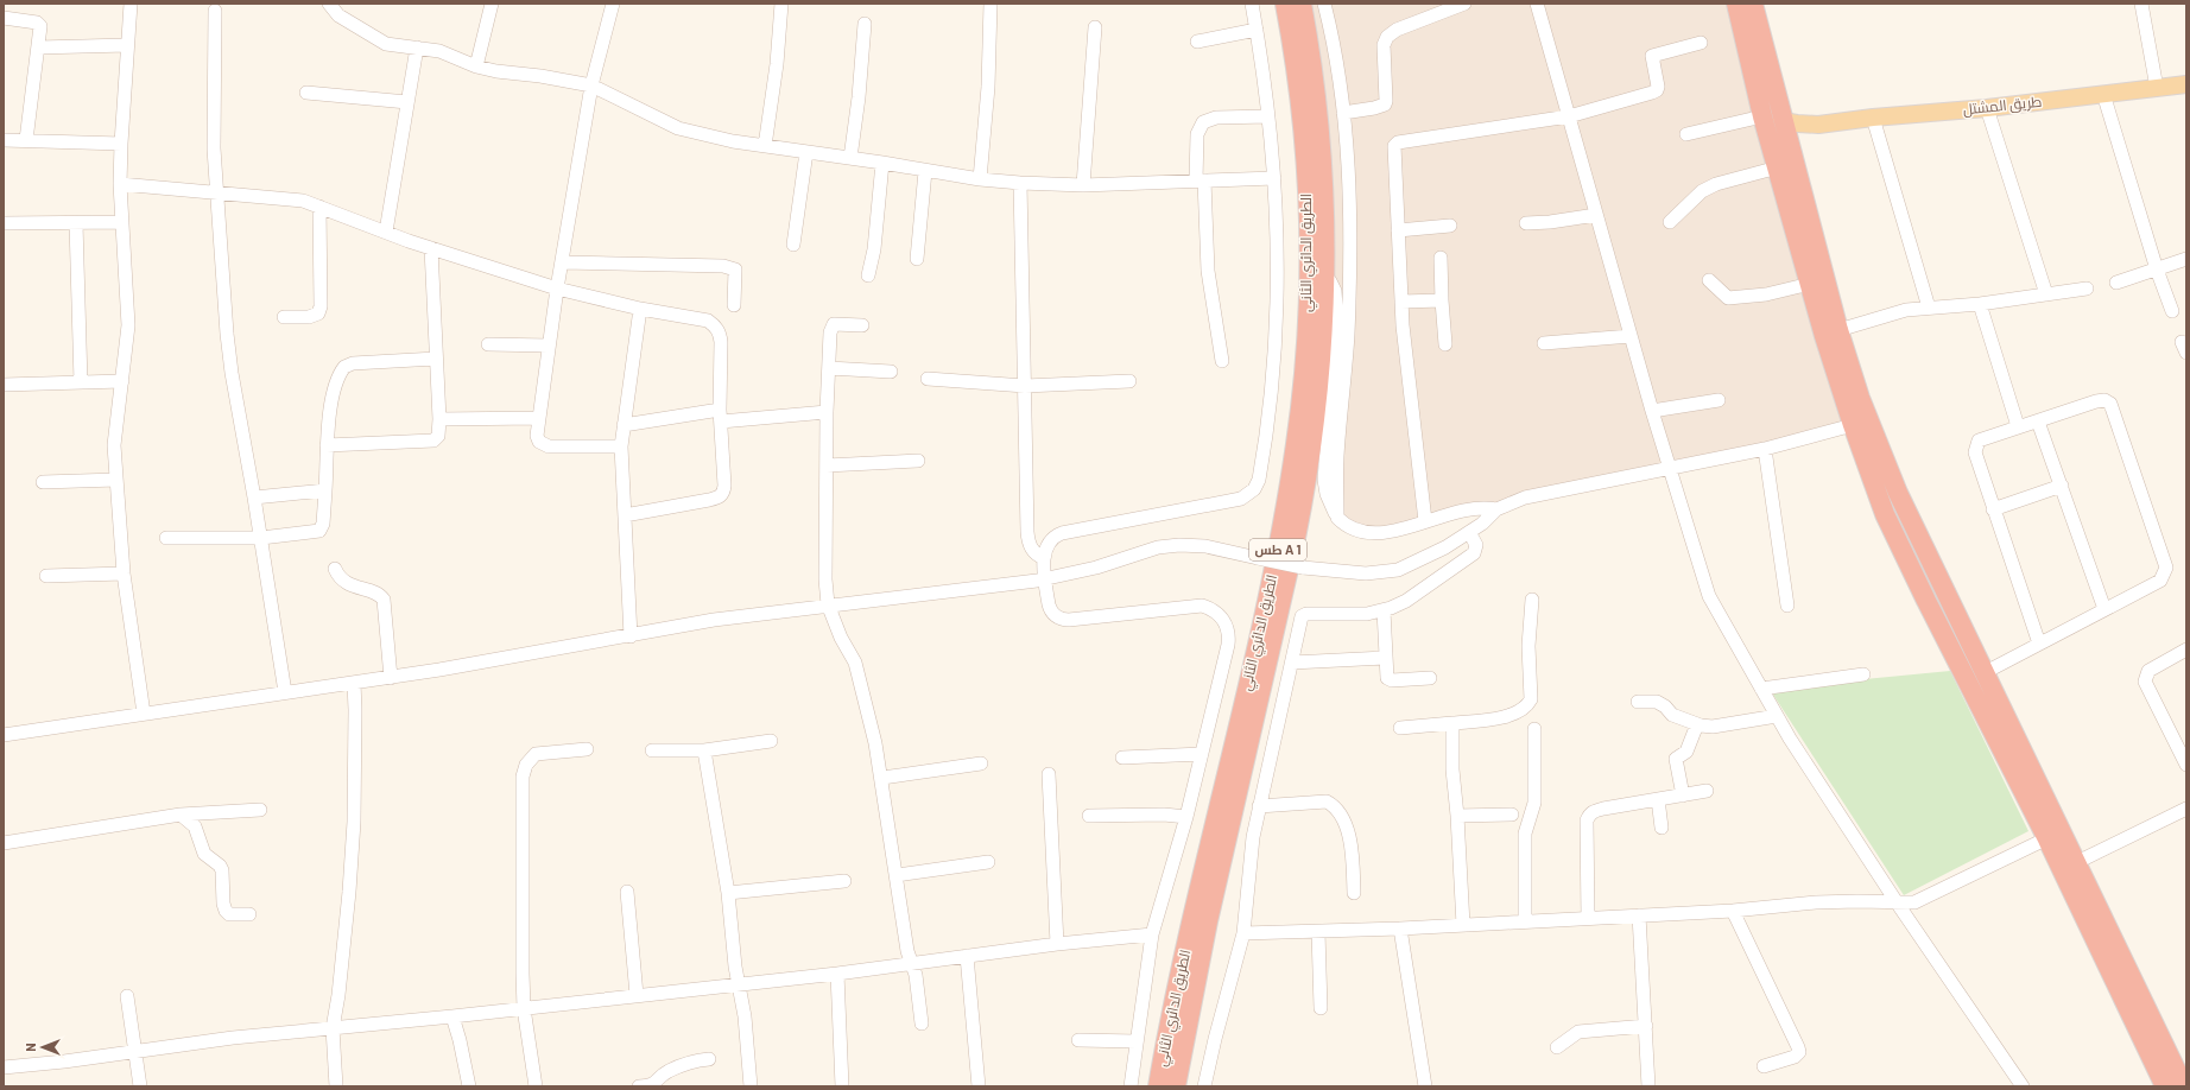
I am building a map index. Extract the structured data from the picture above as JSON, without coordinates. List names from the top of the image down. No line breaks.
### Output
{"streets":{"highway":["الطريق الدائري الثاني","طس A 1"],"main road":["طريق المشتل"]},"north":"left"}
